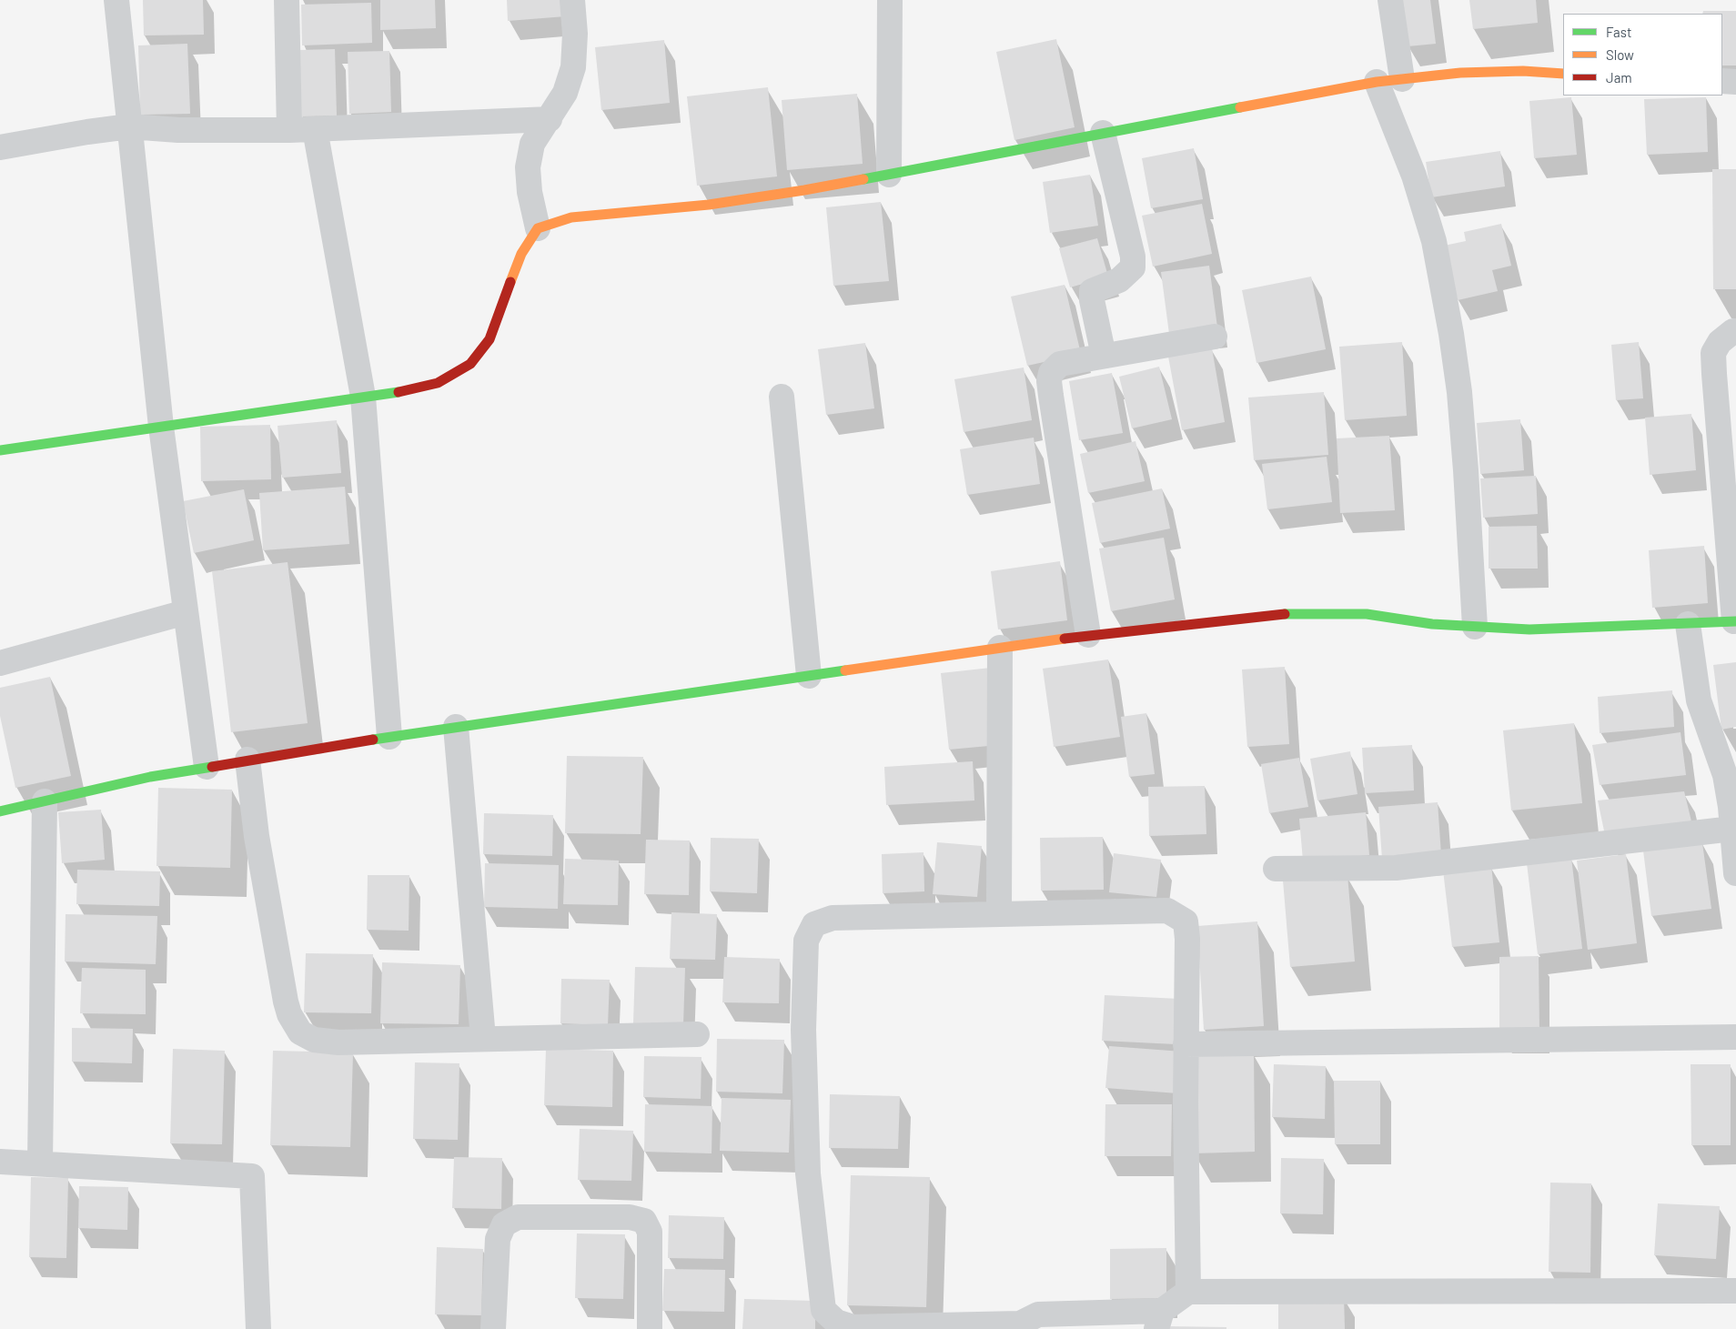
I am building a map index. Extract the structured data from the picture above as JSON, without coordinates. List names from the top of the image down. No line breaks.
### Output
{"legend":["Fast","Slow","Jam"]}
